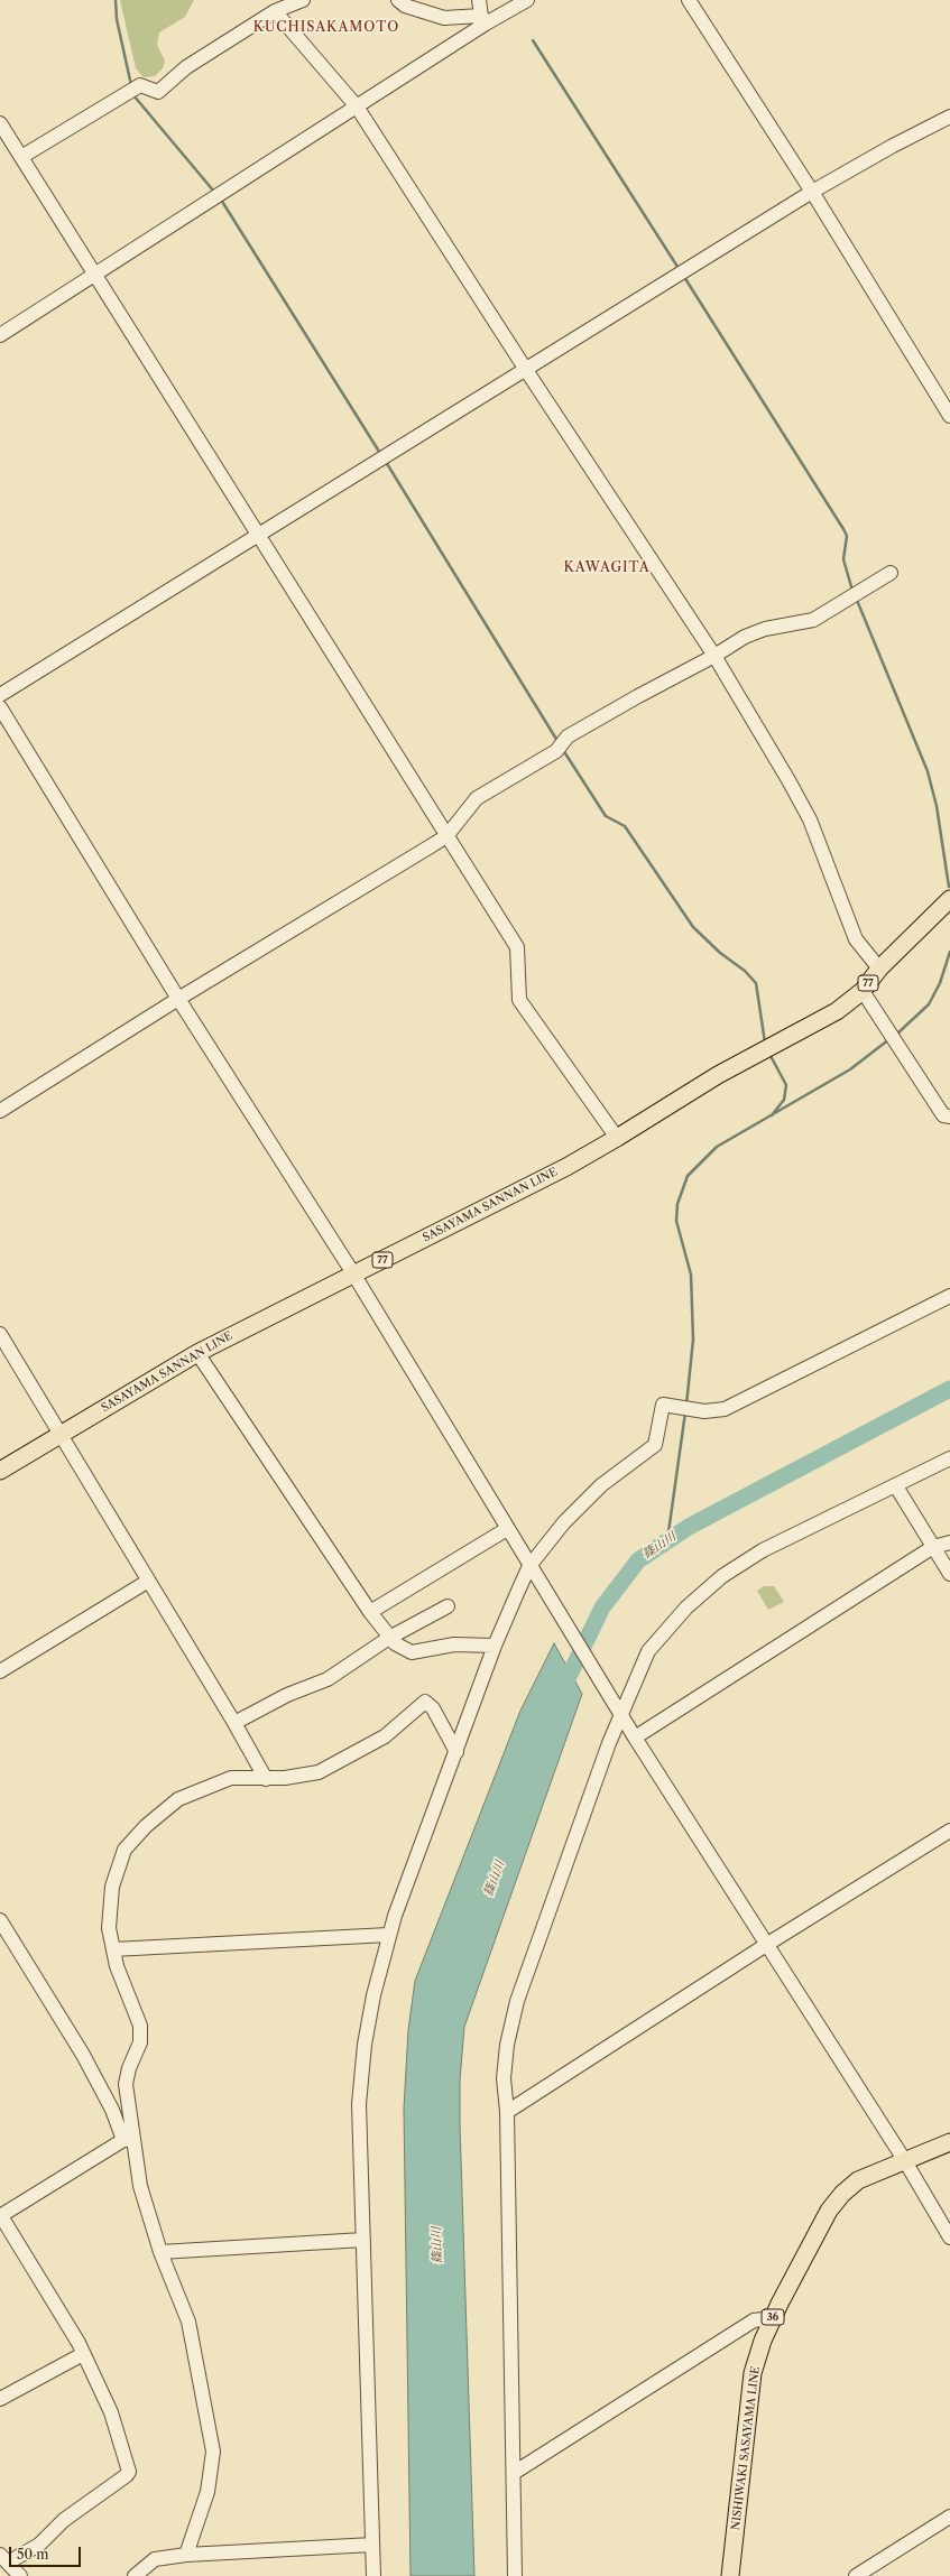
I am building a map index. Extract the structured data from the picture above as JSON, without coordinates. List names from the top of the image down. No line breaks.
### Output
{"streets":{"main road":["77","SASAYAMA SANNAN LINE","36","NISHIWAKI SASAYAMA LINE"]},"districts":["KUCHISAKAMOTO","KAWAGITA"],"water":["篠山川"],"scale_bar":"50 m"}
